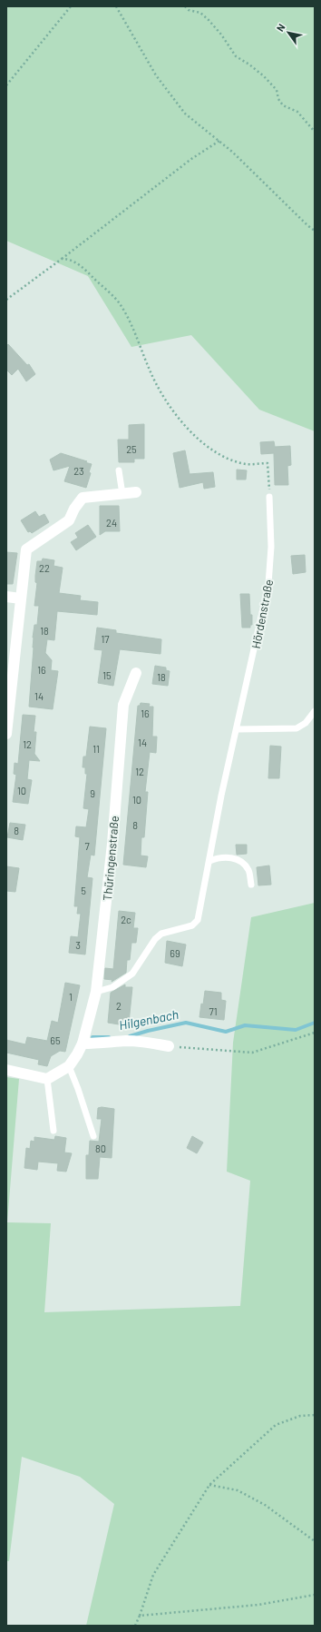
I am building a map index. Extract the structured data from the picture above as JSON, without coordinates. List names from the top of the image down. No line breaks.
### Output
{"streets":{"street":["Thüringenstraße"],"lane":["Hördenstraße"]},"crossings":[["Hördenstraße","Thüringenstraße"]],"water":["Hilgenbach"],"house_numbers":["25","23","24","22","18","17","16","15","18","14","16","14","12","11","12","10","9","10","8","8","7","5","2c","3","69","1","2","71","65","80"],"north":"top left"}
